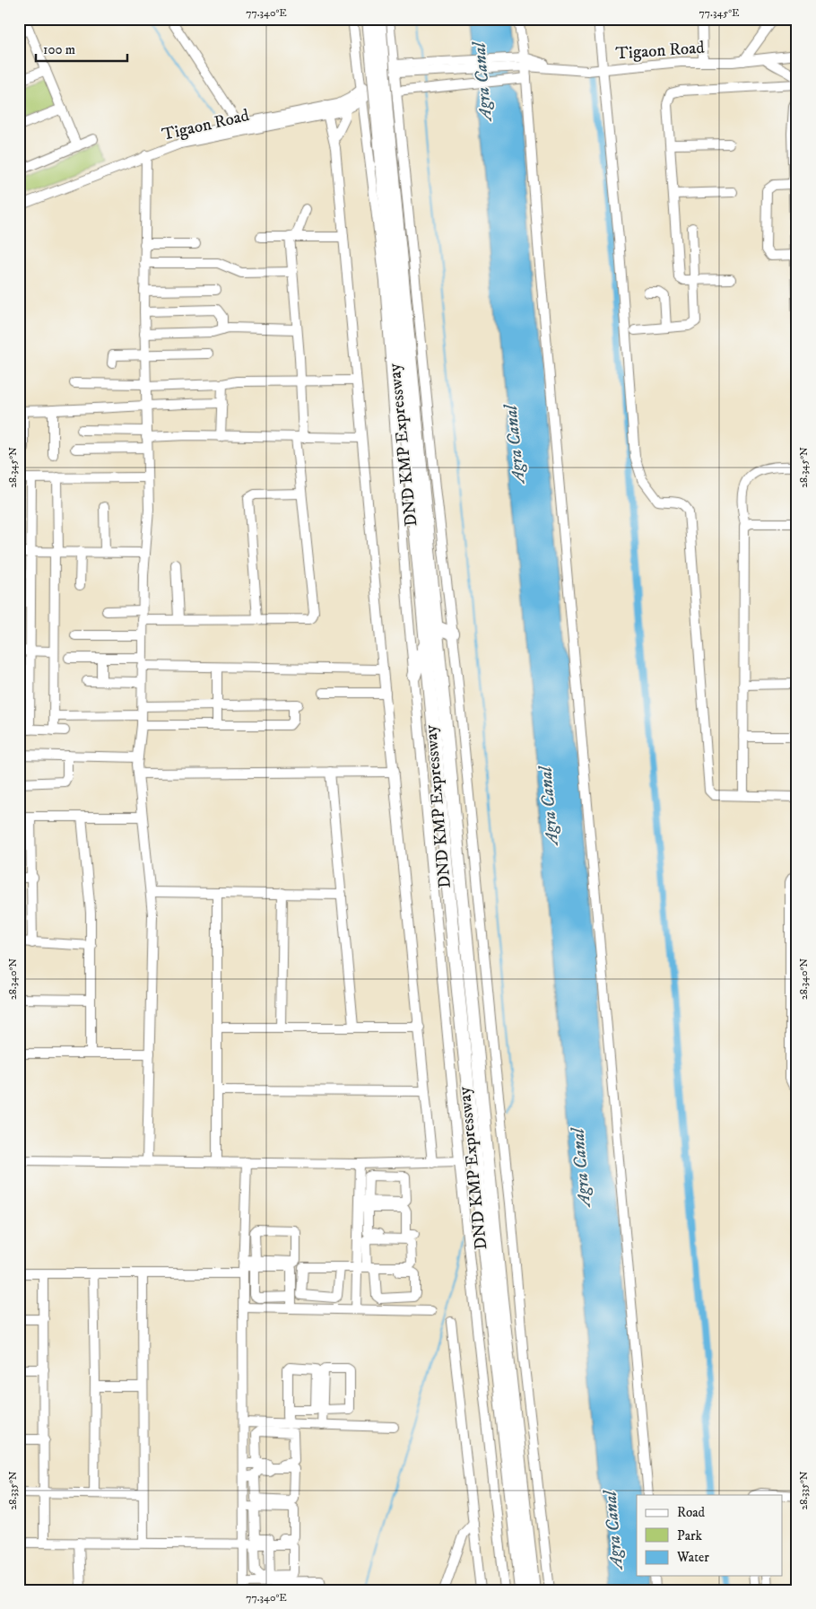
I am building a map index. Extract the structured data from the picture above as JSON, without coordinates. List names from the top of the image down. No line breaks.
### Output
{"streets":{"highway":["DND KMP Expressway"],"street":["Tigaon Road"]},"water":["Agra Canal"],"legend":["Road","Park","Water"],"scale_bar":"100 m","coordinates":["77.340°E","77.345°E","28.345°N","28.340°N","28.335°N"]}
